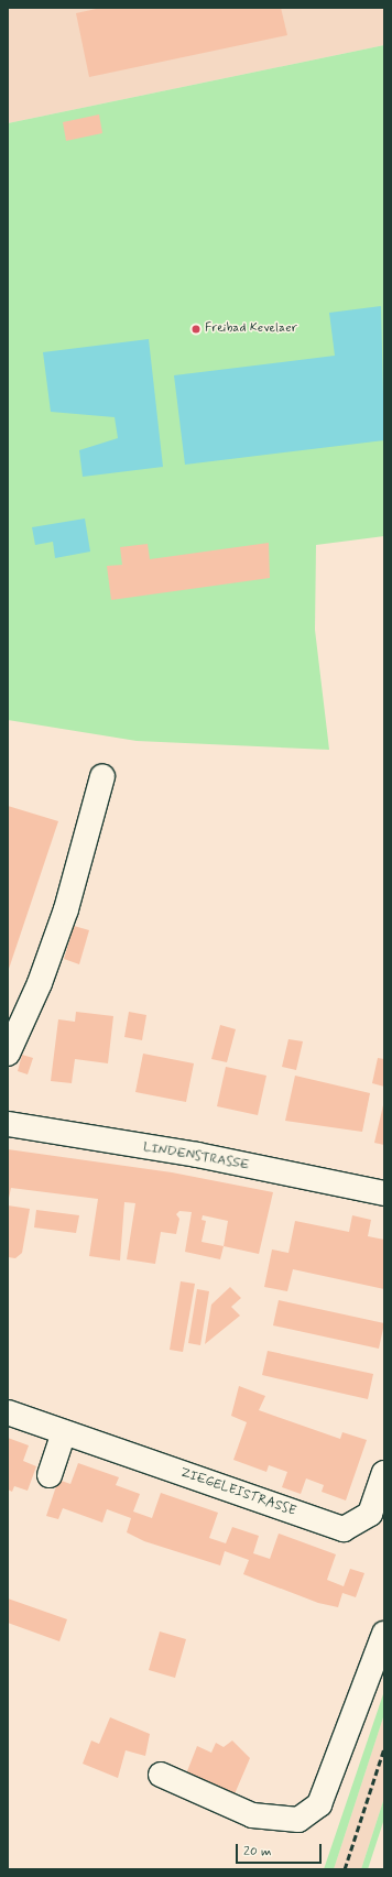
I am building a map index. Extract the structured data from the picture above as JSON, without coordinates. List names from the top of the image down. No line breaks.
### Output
{"streets":{"street":["LINDENSTRASSE","ZIEGELEISTRASSE"]},"places":["Freibad Kevelaer"],"scale_bar":"20 m"}
